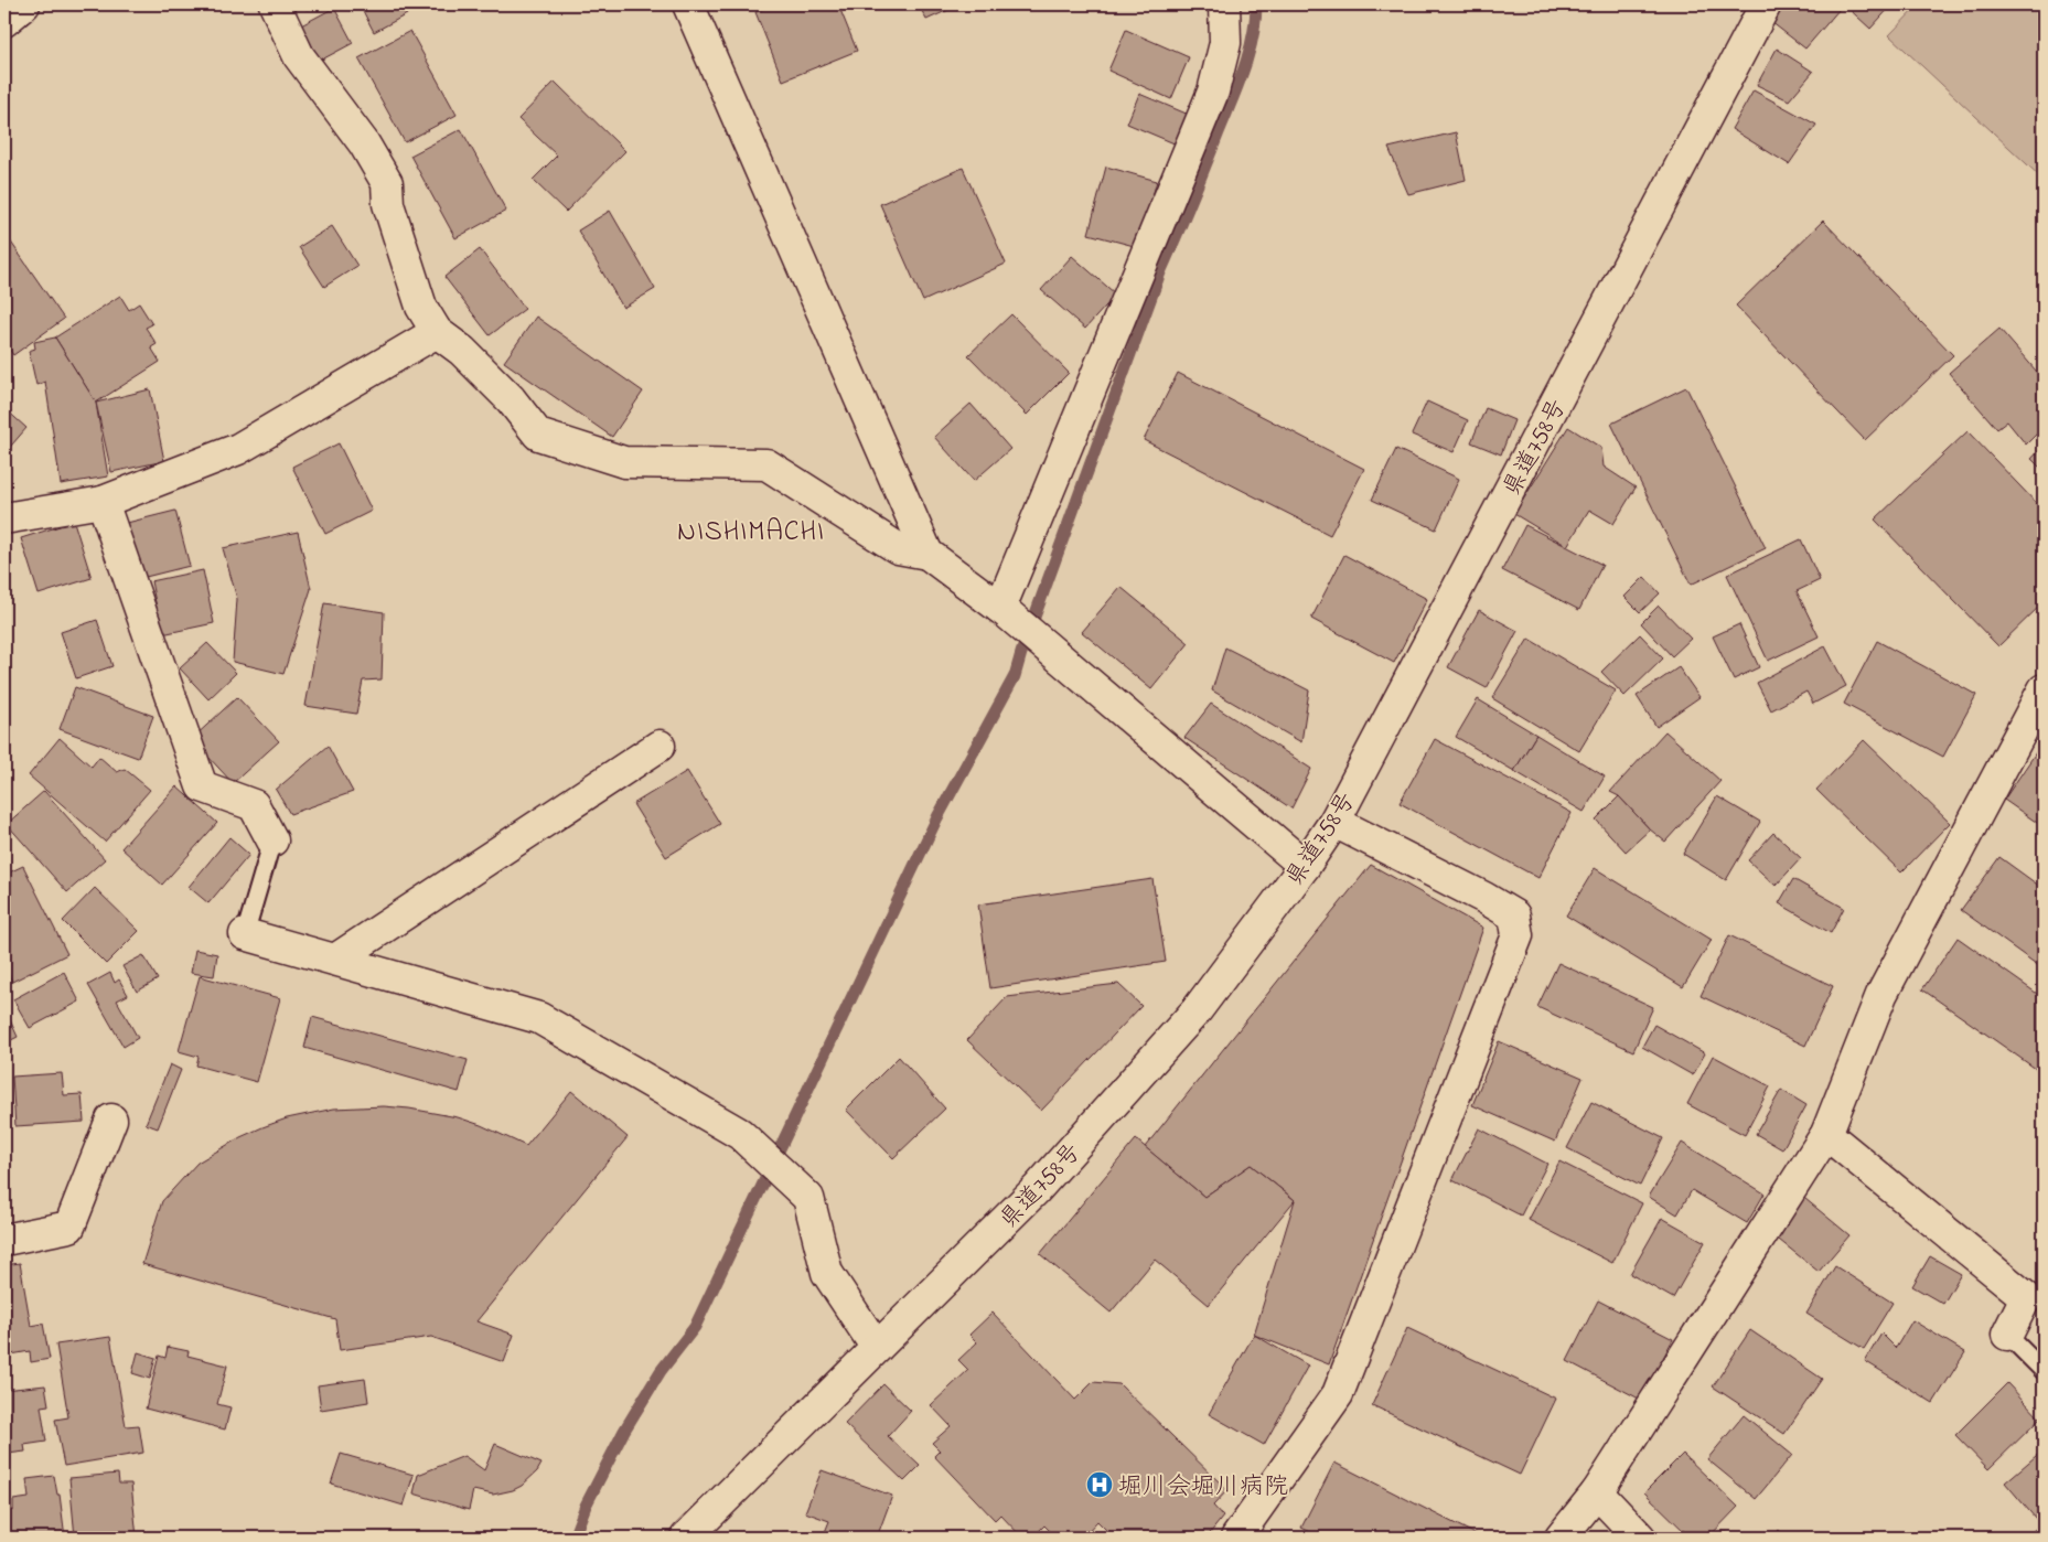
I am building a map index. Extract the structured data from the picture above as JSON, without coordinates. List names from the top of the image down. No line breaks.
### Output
{"streets":{"street":["県道758号"]},"districts":["NISHIMACHI"],"places":{"hospital":["堀川会堀川病院"]}}
